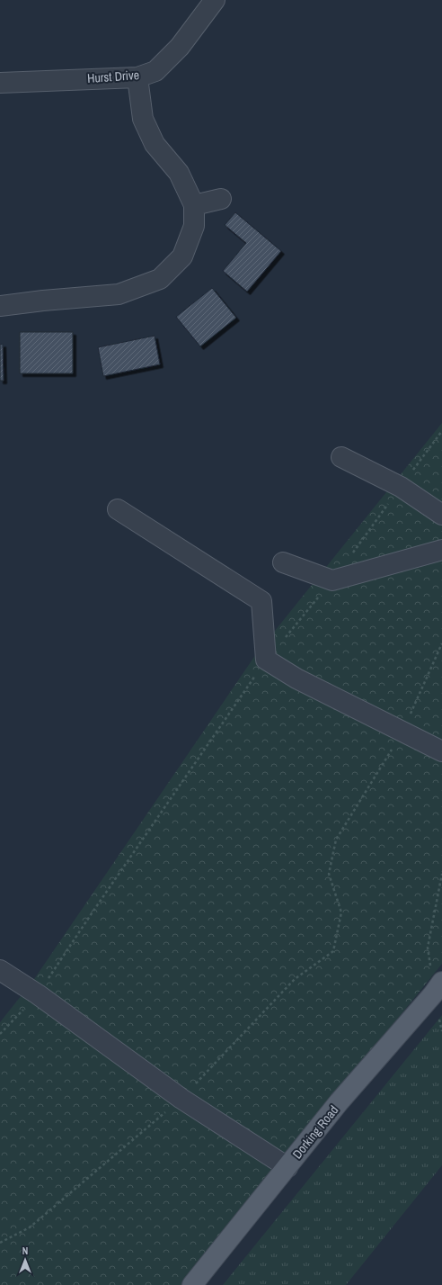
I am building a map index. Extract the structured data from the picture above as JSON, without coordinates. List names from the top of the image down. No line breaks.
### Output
{"streets":{"main road":["Dorking Road"],"street":["Hurst Drive"]},"north":"top"}
